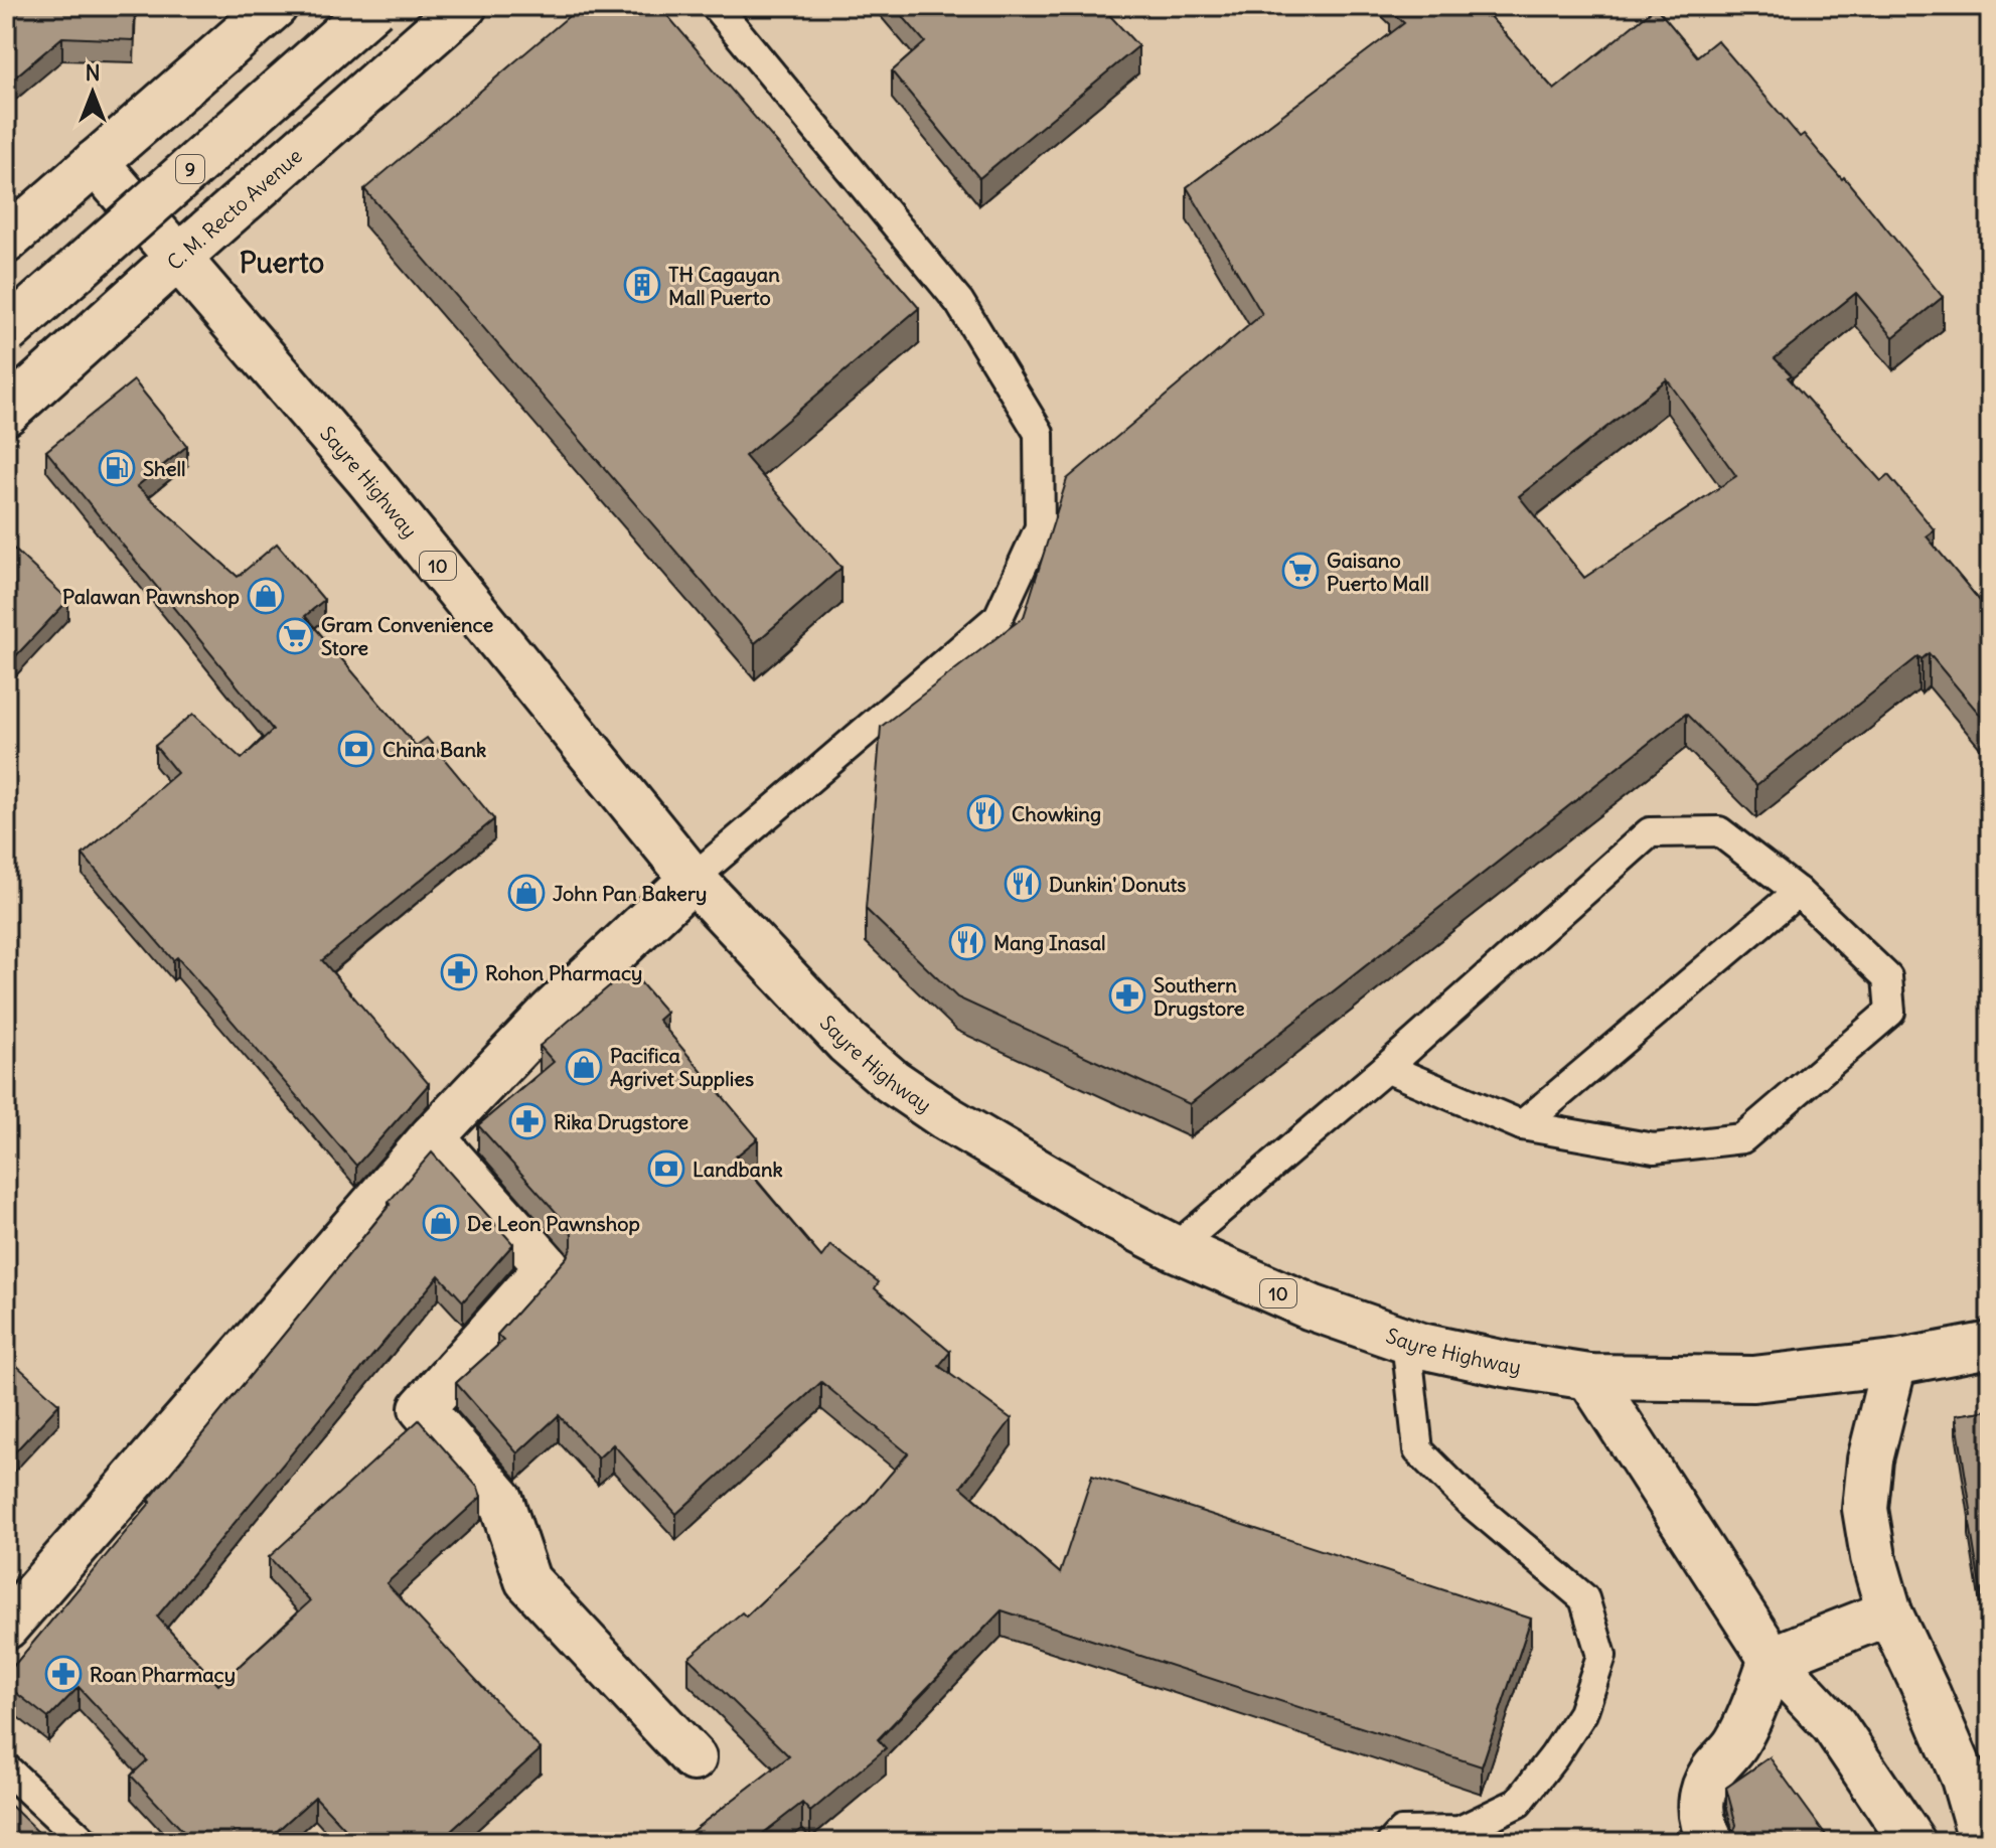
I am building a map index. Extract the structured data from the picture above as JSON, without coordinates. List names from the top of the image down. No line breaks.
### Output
{"streets":{"main road":["9","C. M. Recto Avenue","Sayre Highway","10"]},"crossings":[["C. M. Recto Avenue","Sayre Highway"]],"districts":["Puerto"],"places":{"building":["TH Cagayan Mall Puerto"],"fuel station":["Shell"],"supermarket":["Gaisano Puerto Mall","Gram Convenience Store"],"shop":["Palawan Pawnshop","John Pan Bakery","Pacifica Agrivet Supplies","De Leon Pawnshop"],"bank":["China Bank","Landbank"],"restaurant":["Chowking","Dunkin' Donuts","Mang Inasal"],"pharmacy":["Rohon Pharmacy","Southern Drugstore","Rika Drugstore","Roan Pharmacy"]},"north":"top"}
